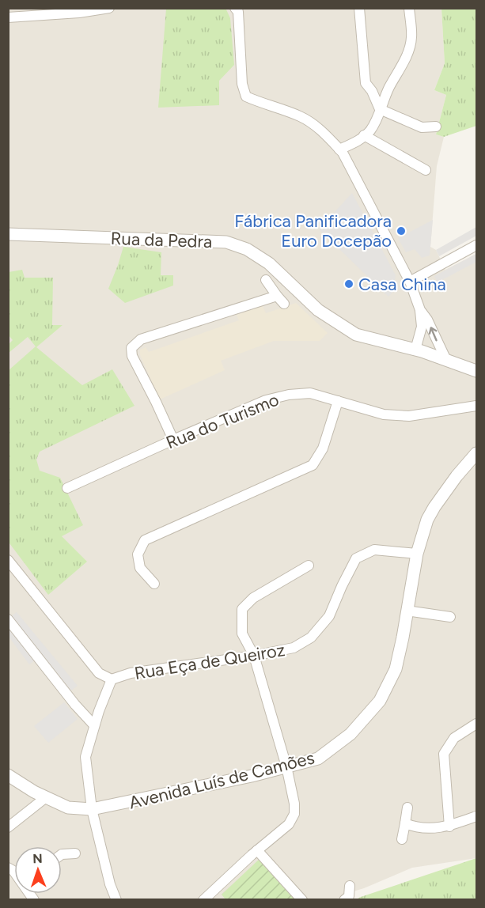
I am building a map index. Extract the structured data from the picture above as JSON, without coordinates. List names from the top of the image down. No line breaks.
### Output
{"streets":{"street":["Rua da Pedra","Rua do Turismo","Rua Eça de Queiroz","Avenida Luís de Camões"]},"crossings":[["Rua Eça de Queiroz","Avenida Luís de Camões"]],"places":["Fábrica Panificadora Euro Docepão","Casa China"],"north":"top"}
